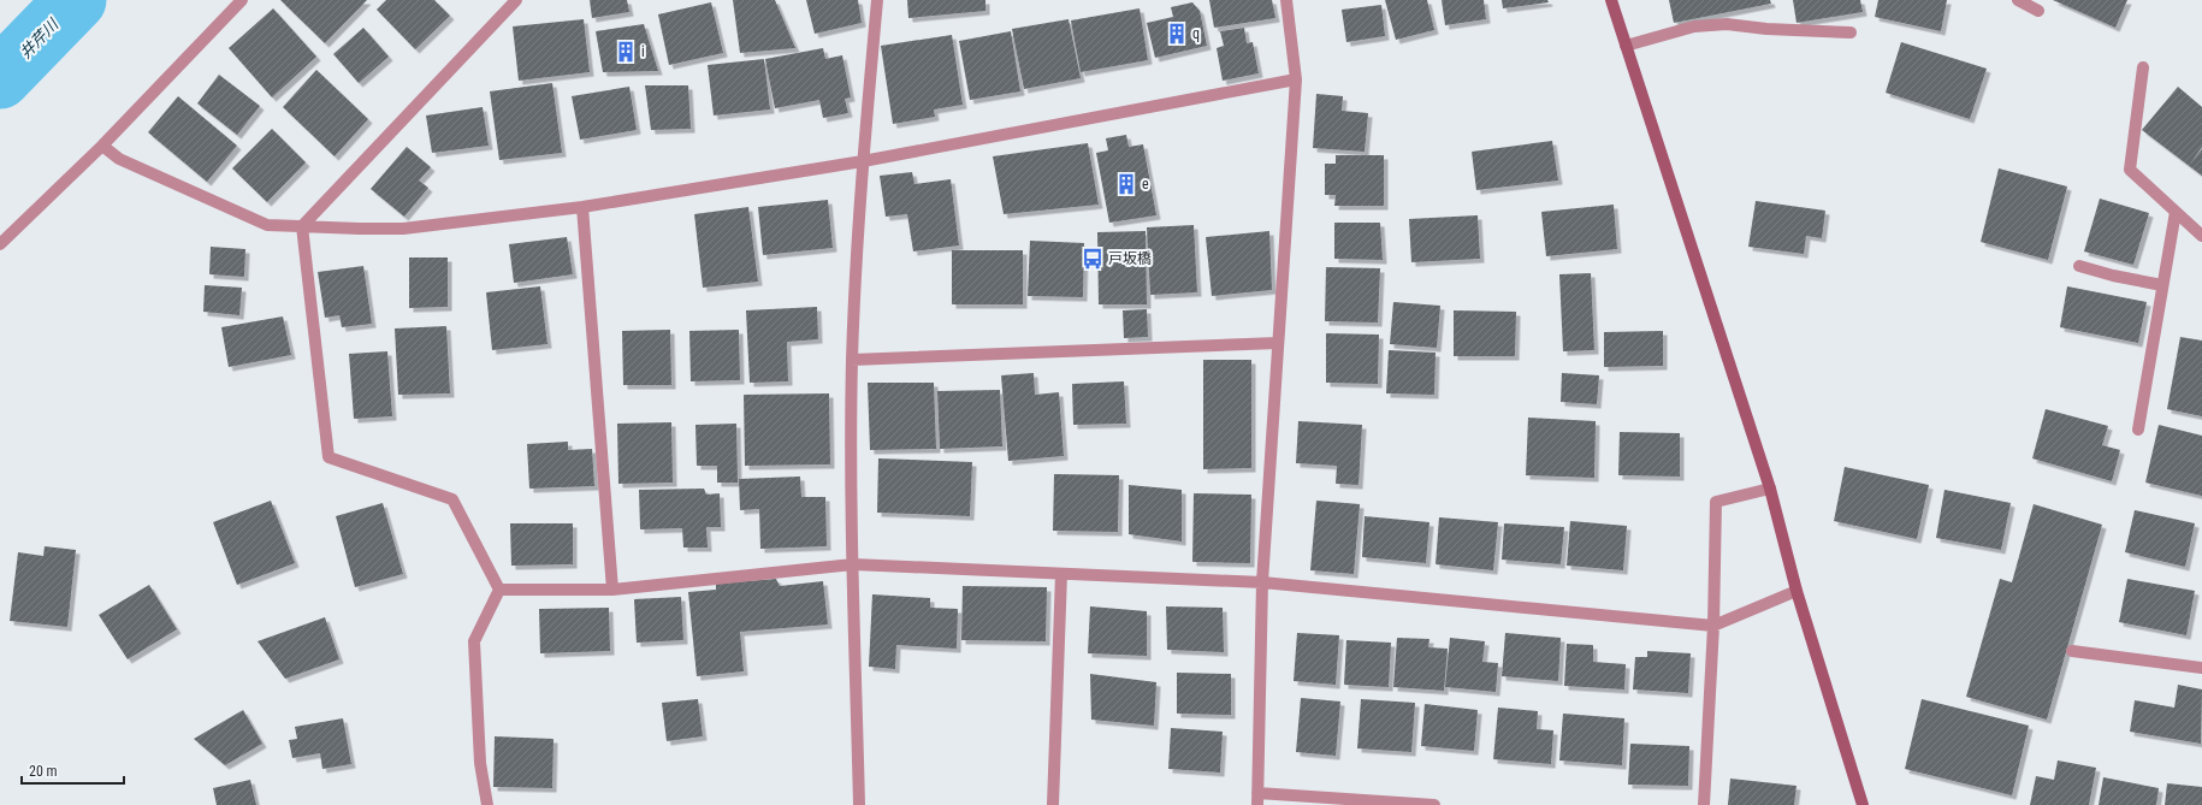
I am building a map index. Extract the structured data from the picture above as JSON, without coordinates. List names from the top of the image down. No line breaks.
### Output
{"water":["井芹川"],"places":{"building":["q","i","e"],"bus stop":["戸坂橋"]},"scale_bar":"20 m"}
